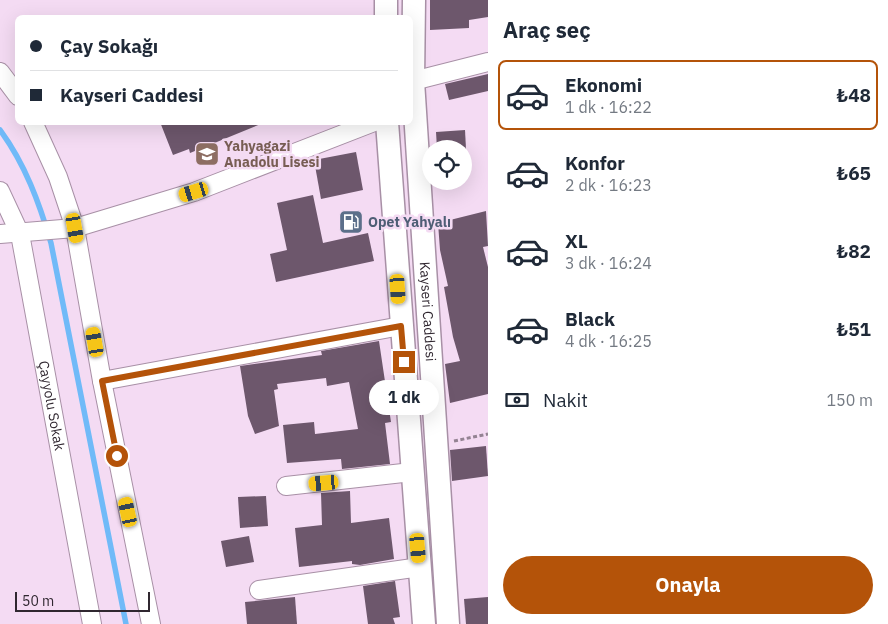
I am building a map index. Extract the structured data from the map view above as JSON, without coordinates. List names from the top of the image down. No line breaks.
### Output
{"streets":{"main road":["Kayseri Caddesi"],"street":["Çayyolu Sokak"]},"places":{"school or university":["Yahyagazi Anadolu Lisesi"],"fuel station":["Opet Yahyalı"]},"scale_bar":"50 m","page":{"heading":"Araç seç","banner":["Çay Sokağı","Kayseri Caddesi"],"list":[{"name":"Ekonomi","note":"1 dk · 16:22","value":"₺48"},{"name":"Konfor","note":"2 dk · 16:23","value":"₺65"},{"name":"XL","note":"3 dk · 16:24","value":"₺82"},{"name":"Black","note":"4 dk · 16:25","value":"₺51"}],"pay":["Nakit","150 m"],"bubble":"1 dk","buttons":"Onayla","scale":"50 m"}}
